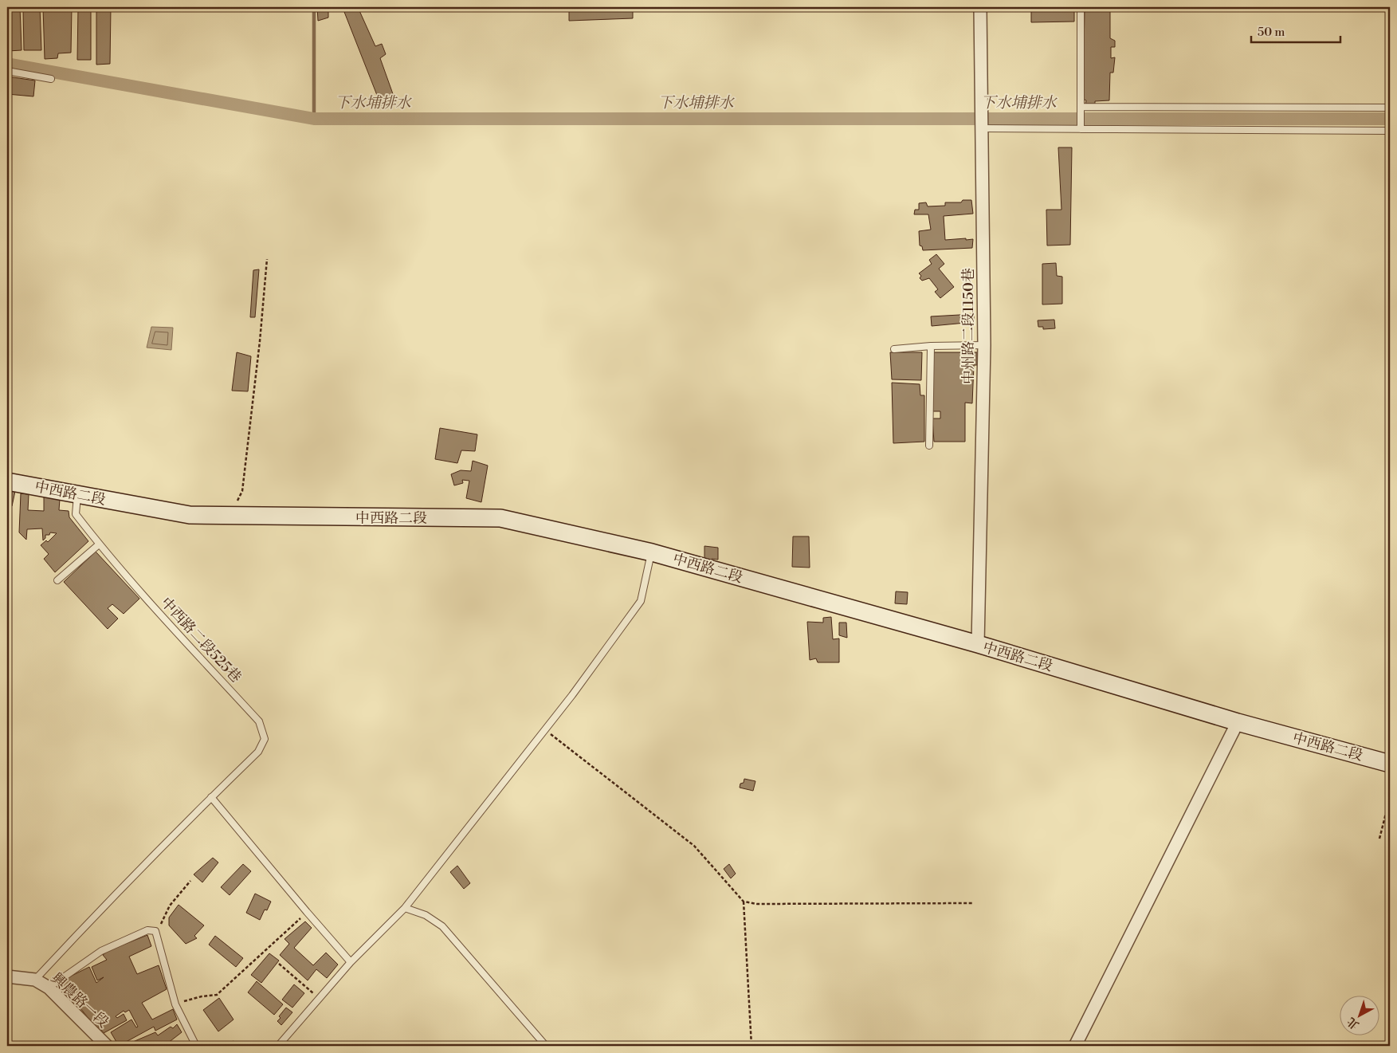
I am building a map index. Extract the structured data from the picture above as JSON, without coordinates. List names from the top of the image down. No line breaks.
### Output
{"streets":{"street":["中州路二段1150巷","中西路二段","興農路一段"],"lane":["中西路二段525巷"]},"crossings":[["中州路二段1150巷","中西路二段"],["中西路二段","中西路二段525巷"],["中西路二段525巷","興農路一段"]],"water":["下水埔排水"],"scale_bar":"50 m","north":"bottom left"}
